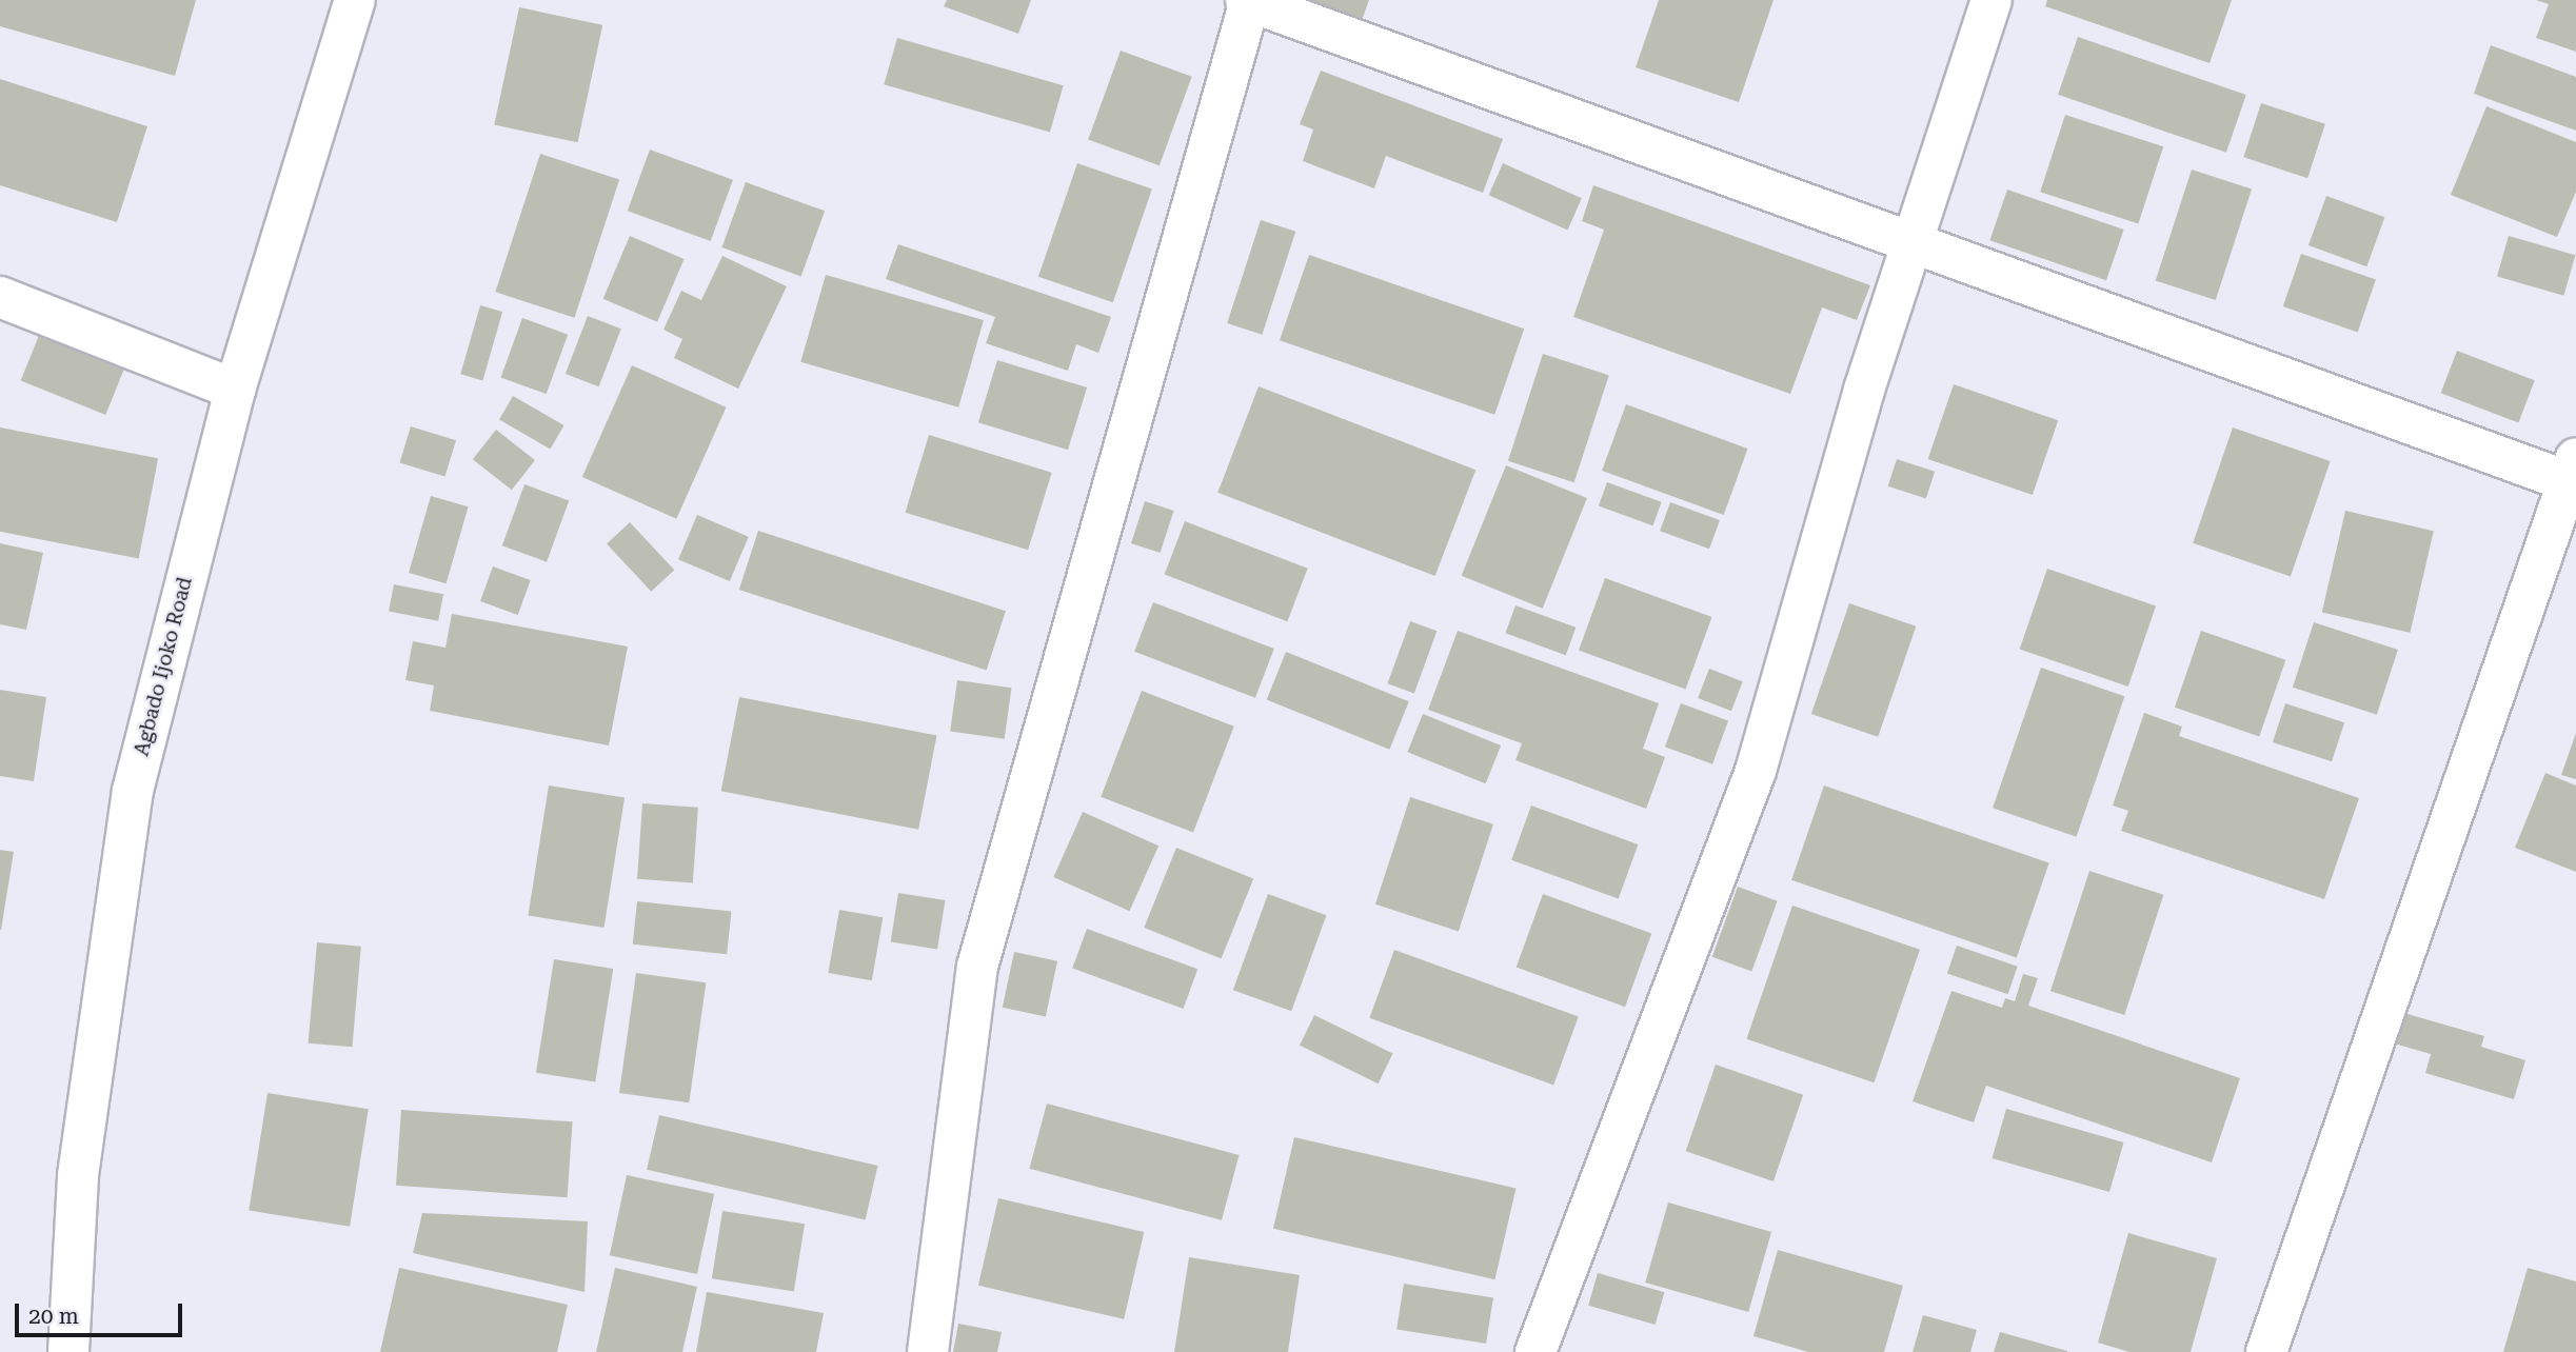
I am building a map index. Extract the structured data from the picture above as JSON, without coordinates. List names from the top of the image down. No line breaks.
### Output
{"streets":{"street":["Agbado Ijoko Road"]},"scale_bar":"20 m"}
